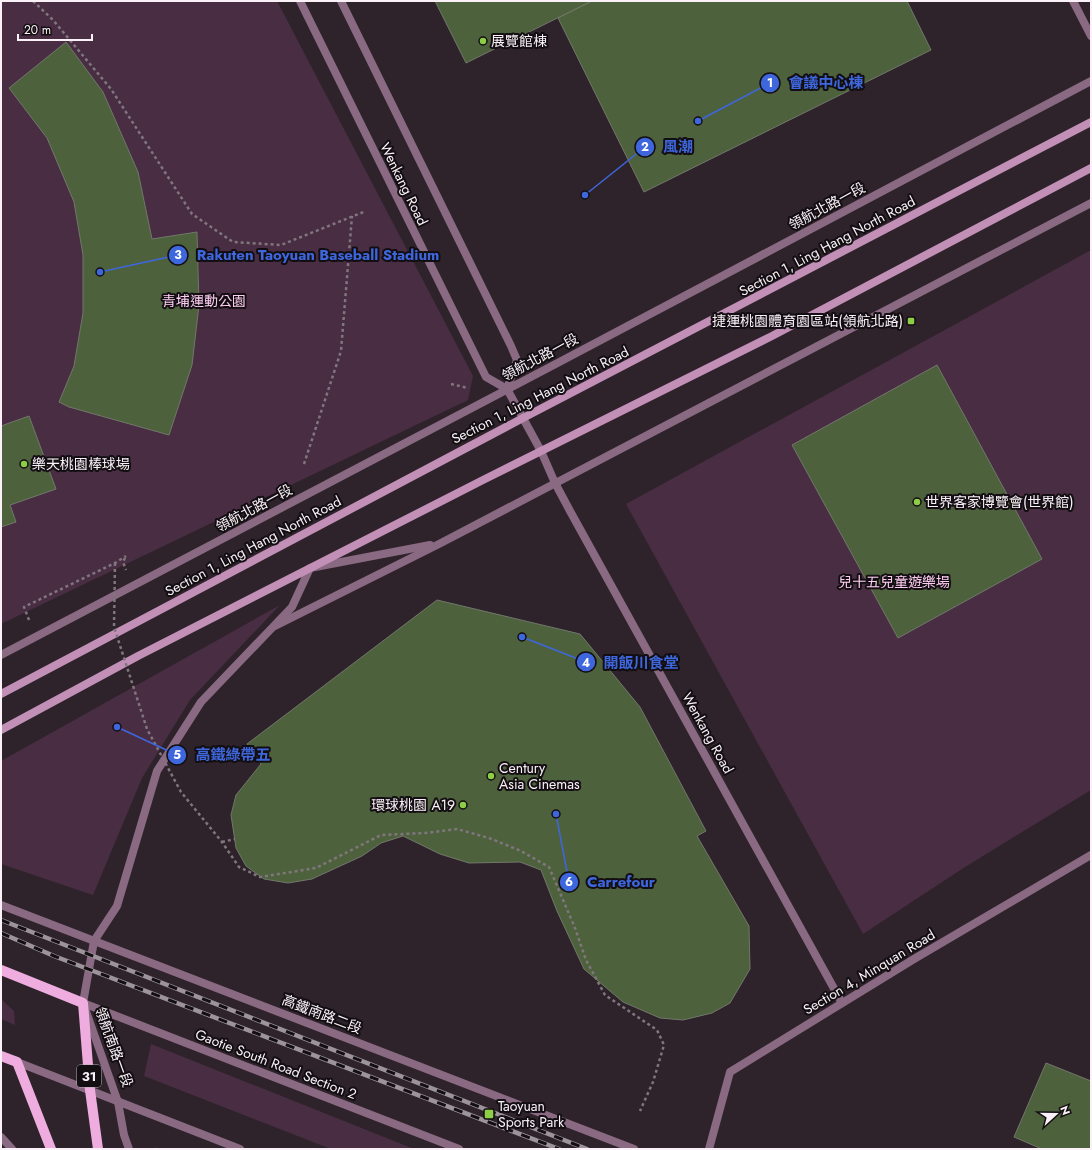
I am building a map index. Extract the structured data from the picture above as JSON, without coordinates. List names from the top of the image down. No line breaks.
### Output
{"streets":{"main road":["Section 1, Ling Hang North Road","領航南路一段","31"],"street":["Wenkang Road","領航北路一段","Section 4, Minquan Road","高鐵南路二段","Gaotie South Road Section 2"]},"crossings":[["Wenkang Road","領航北路一段"],["Wenkang Road","Section 1, Ling Hang North Road"],["Wenkang Road","Section 4, Minquan Road"],["領航南路一段","Gaotie South Road Section 2"]],"parks":["青埔運動公園","兒十五兒童遊樂場"],"places":{"other":["展覽館棟","會議中心棟","風潮","Rakuten Taoyuan Baseball Stadium","樂天桃園棒球場","世界客家博覽會(世界館)","開飯川食堂","高鐵綠帶五","Century Asia Cinemas","環球桃園 A19","Carrefour"],"transit":["捷運桃園體育園區站(領航北路)","Taoyuan Sports Park"]},"scale_bar":"20 m","north":"right"}
